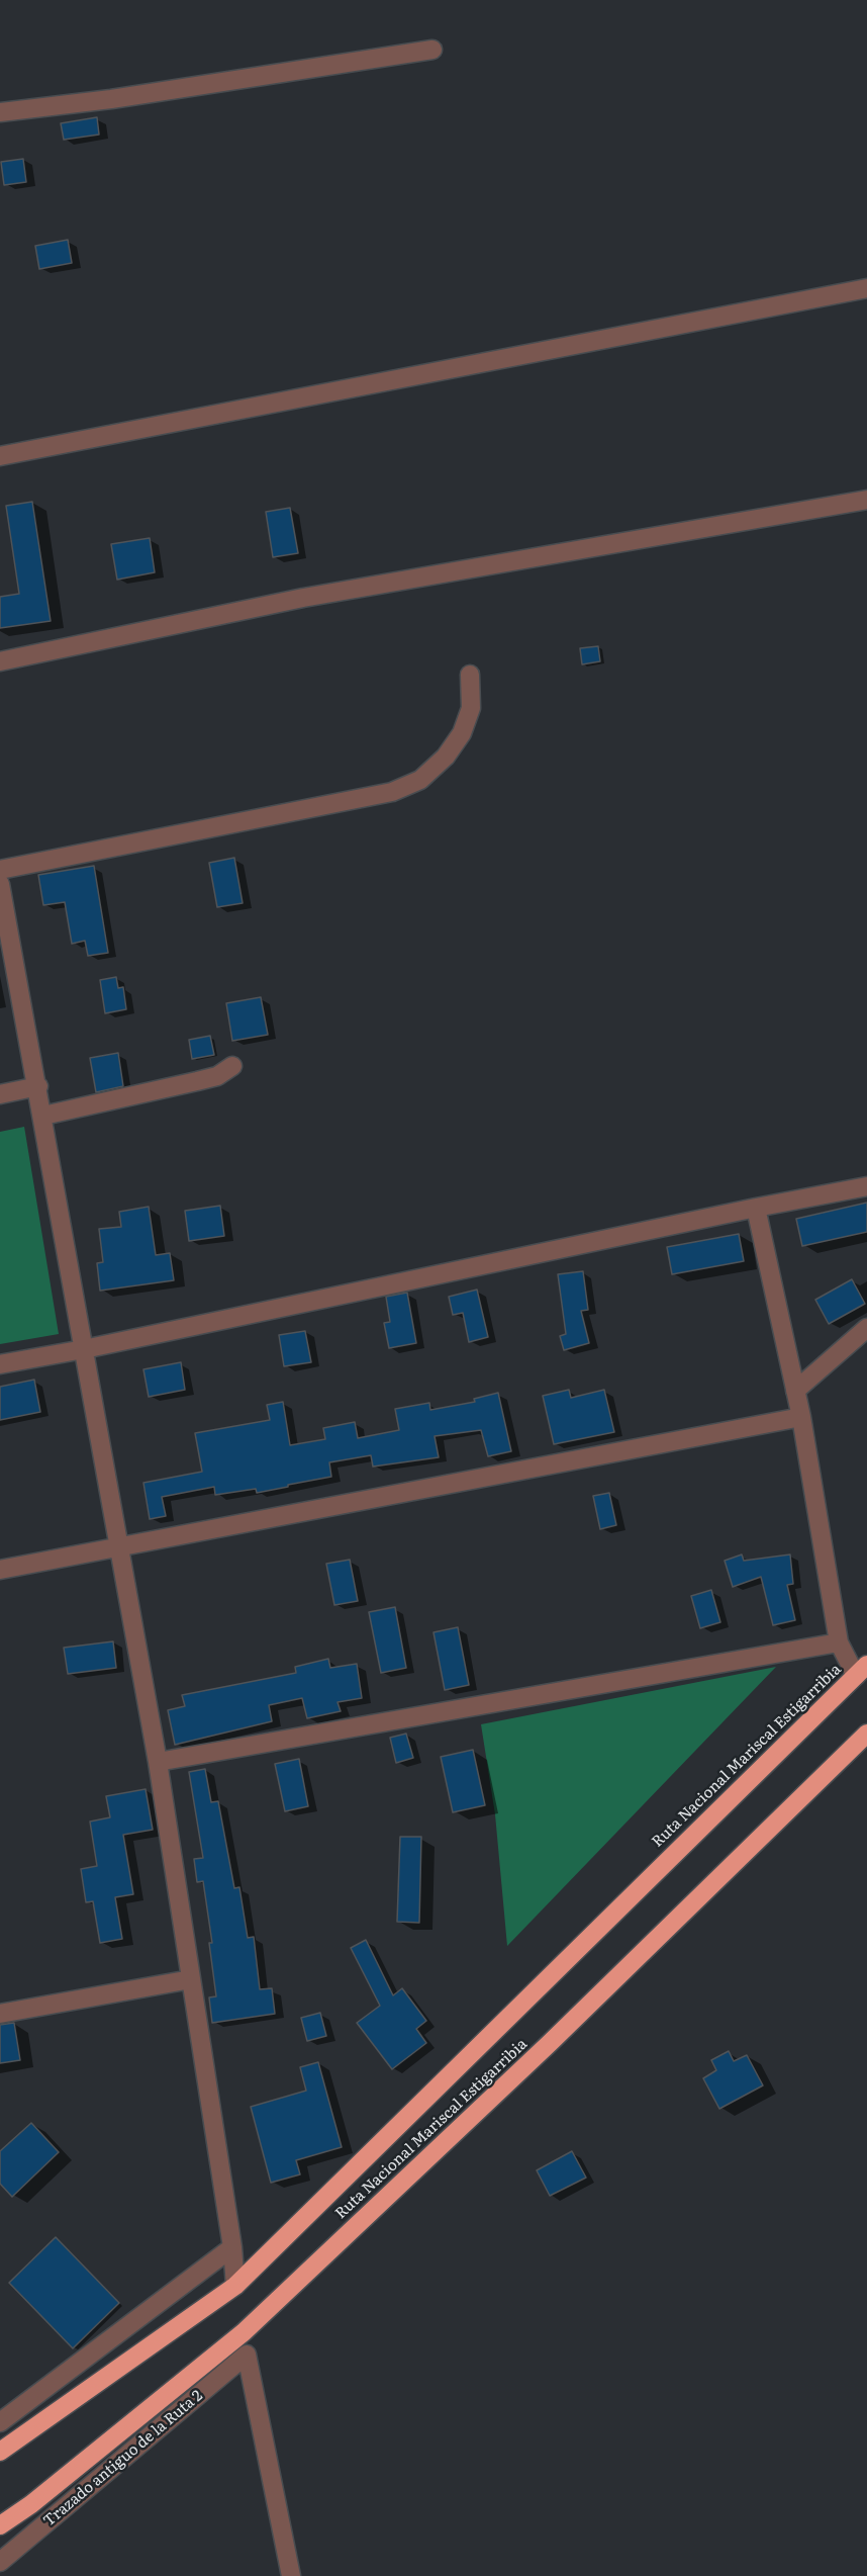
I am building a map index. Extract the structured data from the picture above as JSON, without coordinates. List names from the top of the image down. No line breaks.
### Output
{"streets":{"highway":["Ruta Nacional Mariscal Estigarribia"],"street":["Trazado antiguo de la Ruta 2"]}}
